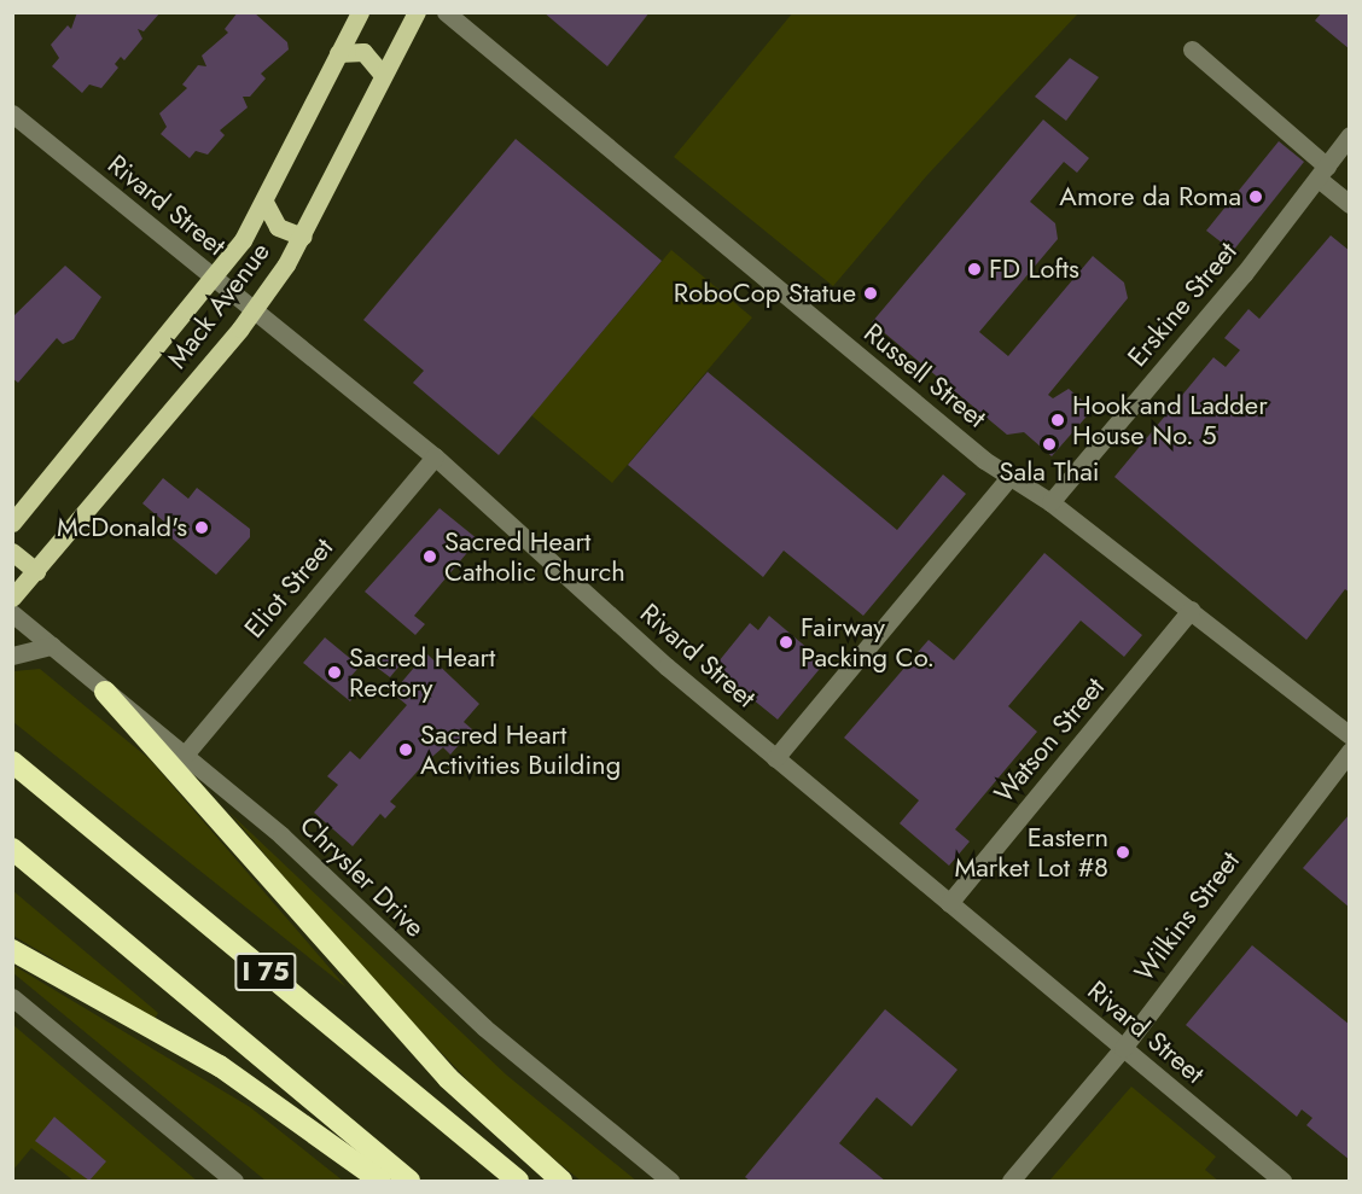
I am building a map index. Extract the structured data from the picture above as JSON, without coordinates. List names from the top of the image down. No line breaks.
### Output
{"streets":{"highway":["I 75"],"main road":["Mack Avenue"],"street":["Rivard Street","Erskine Street","Russell Street","Eliot Street","Watson Street","Chrysler Drive","Wilkins Street"]},"crossings":[["Rivard Street","Mack Avenue"],["Rivard Street","Eliot Street"],["Rivard Street","Watson Street"],["Rivard Street","Wilkins Street"],["Erskine Street","Russell Street"],["Russell Street","Watson Street"],["Eliot Street","Chrysler Drive"]],"places":["Amore da Roma","FD Lofts","RoboCop Statue","Hook and Ladder House No. 5","Sala Thai","McDonald's","Sacred Heart Catholic Church","Fairway Packing Co.","Sacred Heart Rectory","Sacred Heart Activities Building","Eastern Market Lot #8"]}
